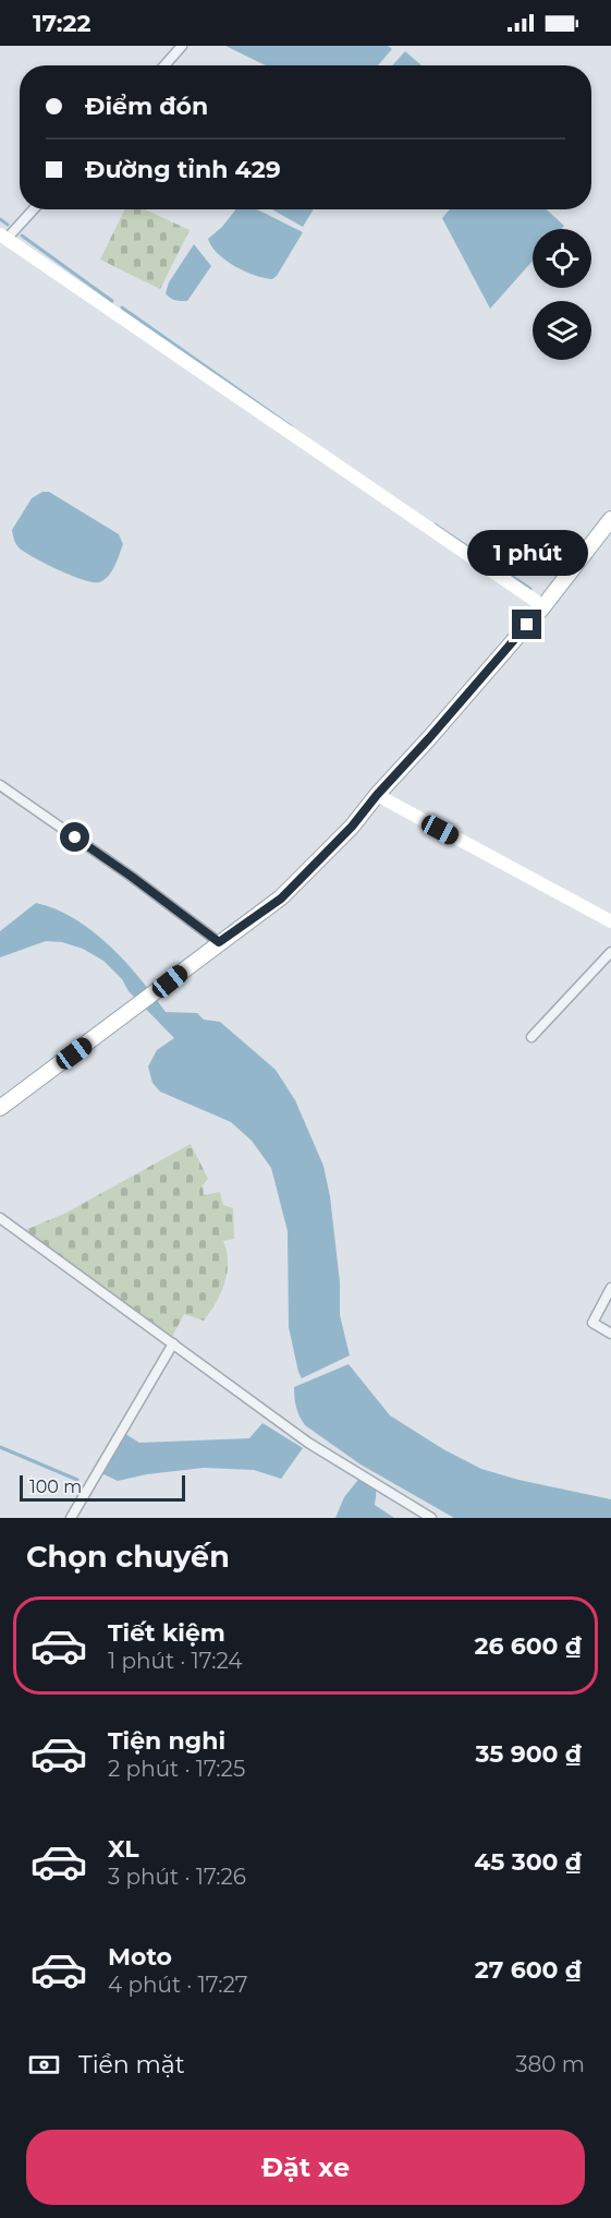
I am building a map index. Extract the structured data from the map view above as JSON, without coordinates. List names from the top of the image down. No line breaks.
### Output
{"scale_bar":"100 m","page":{"status":"17:22","banner":["Điểm đón","Đường tỉnh 429"],"bubble":"1 phút","scale":"100 m","heading":"Chọn chuyến","list":[{"name":"Tiết kiệm","note":"1 phút · 17:24","value":"26 600 ₫"},{"name":"Tiện nghi","note":"2 phút · 17:25","value":"35 900 ₫"},{"name":"XL","note":"3 phút · 17:26","value":"45 300 ₫"},{"name":"Moto","note":"4 phút · 17:27","value":"27 600 ₫"}],"pay":["Tiền mặt","380 m"],"buttons":"Đặt xe"}}
